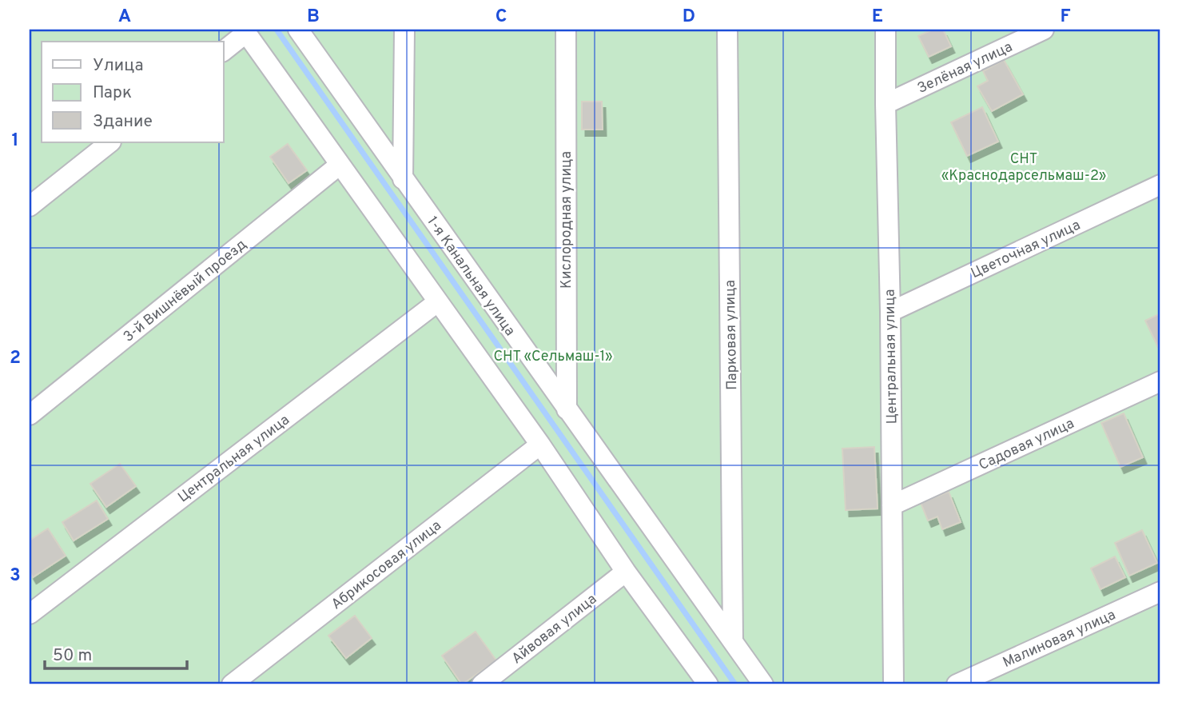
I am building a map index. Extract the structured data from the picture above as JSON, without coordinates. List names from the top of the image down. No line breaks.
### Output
{"streets":{"street":["Зелёная улица","Кислородная улица","Цветочная улица","1-я Канальная улица","3-й Вишнёвый проезд","Парковая улица","Центральная улица","Садовая улица","Абрикосовая улица","Айвовая улица","Малиновая улица"]},"crossings":[["Зелёная улица","Центральная улица"],["Кислородная улица","1-я Канальная улица"],["Цветочная улица","Центральная улица"],["1-я Канальная улица","Парковая улица"],["Центральная улица","Садовая улица"]],"parks":["СНТ «Краснодарсельмаш-2»","СНТ «Сельмаш-1»"],"legend":["Улица","Парк","Здание"],"scale_bar":"50 m","grid":{"columns":["A","B","C","D","E","F"],"rows":["1","2","3"]}}
